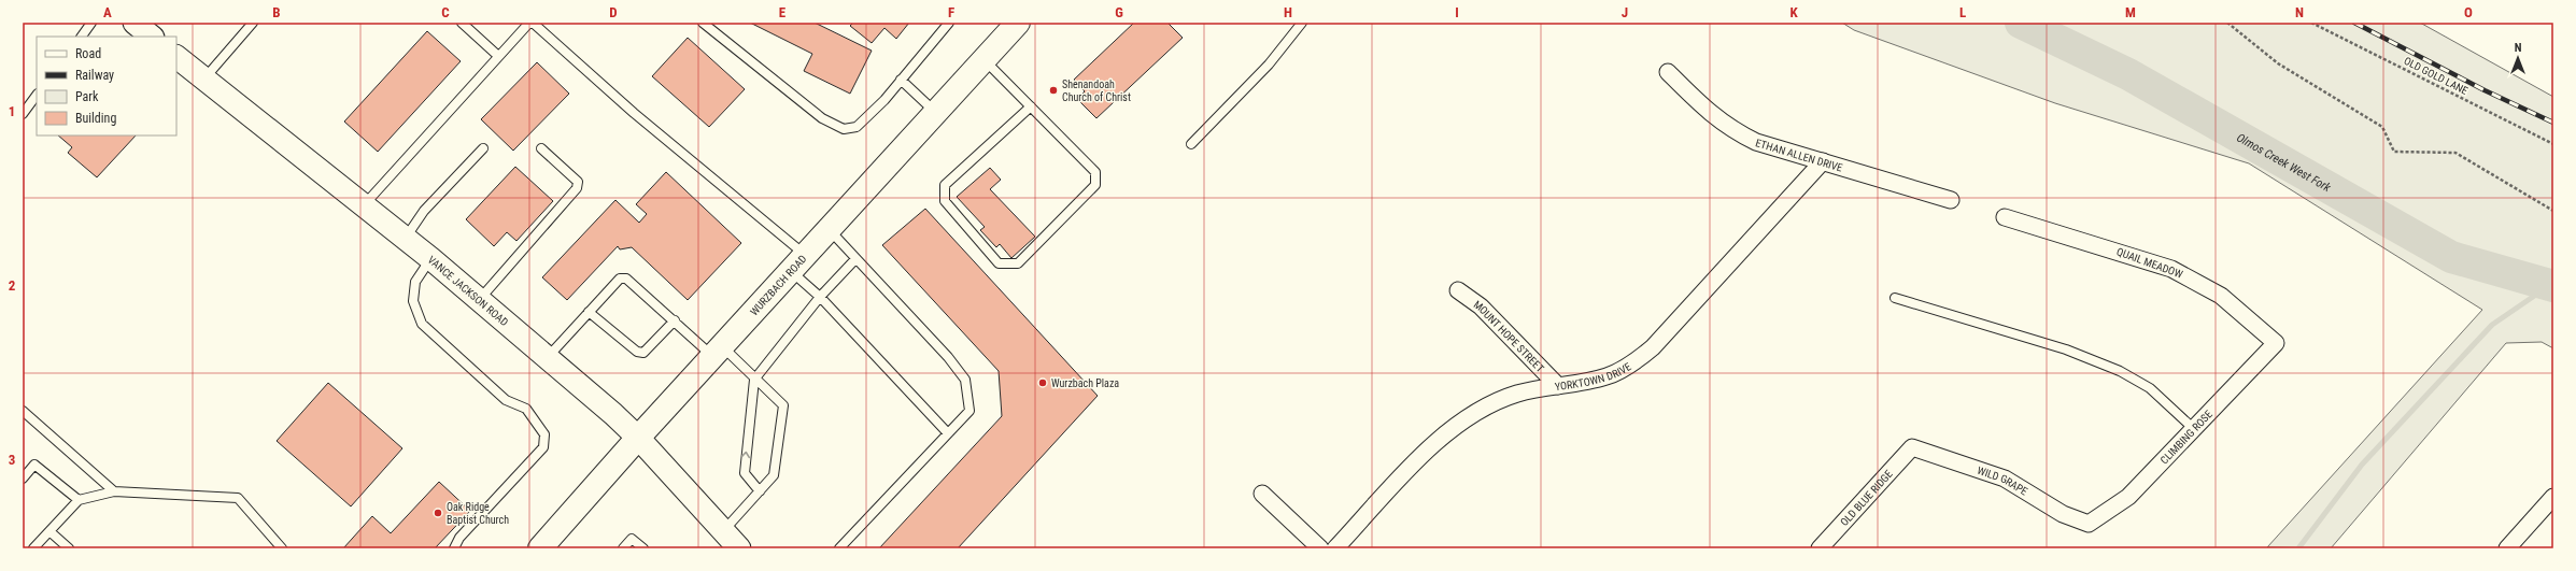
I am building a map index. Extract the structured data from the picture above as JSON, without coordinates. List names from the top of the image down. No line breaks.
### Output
{"streets":{"main road":["WURZBACH ROAD","VANCE JACKSON ROAD"],"street":["ETHAN ALLEN DRIVE","QUAIL MEADOW","MOUNT HOPE STREET","YORKTOWN DRIVE","CLIMBING ROSE","WILD GRAPE","OLD BLUE RIDGE"],"path":["OLD GOLD LANE"]},"crossings":[["ETHAN ALLEN DRIVE","YORKTOWN DRIVE"],["QUAIL MEADOW","CLIMBING ROSE"],["WURZBACH ROAD","VANCE JACKSON ROAD"],["MOUNT HOPE STREET","YORKTOWN DRIVE"],["CLIMBING ROSE","WILD GRAPE"],["WILD GRAPE","OLD BLUE RIDGE"]],"water":["Olmos Creek West Fork"],"places":["Shenandoah Church of Christ","Wurzbach Plaza","Oak Ridge Baptist Church"],"legend":["Road","Railway","Park","Building"],"north":"top","grid":{"columns":["A","B","C","D","E","F","G","H","I","J","K","L","M","N","O"],"rows":["1","2","3"]}}
